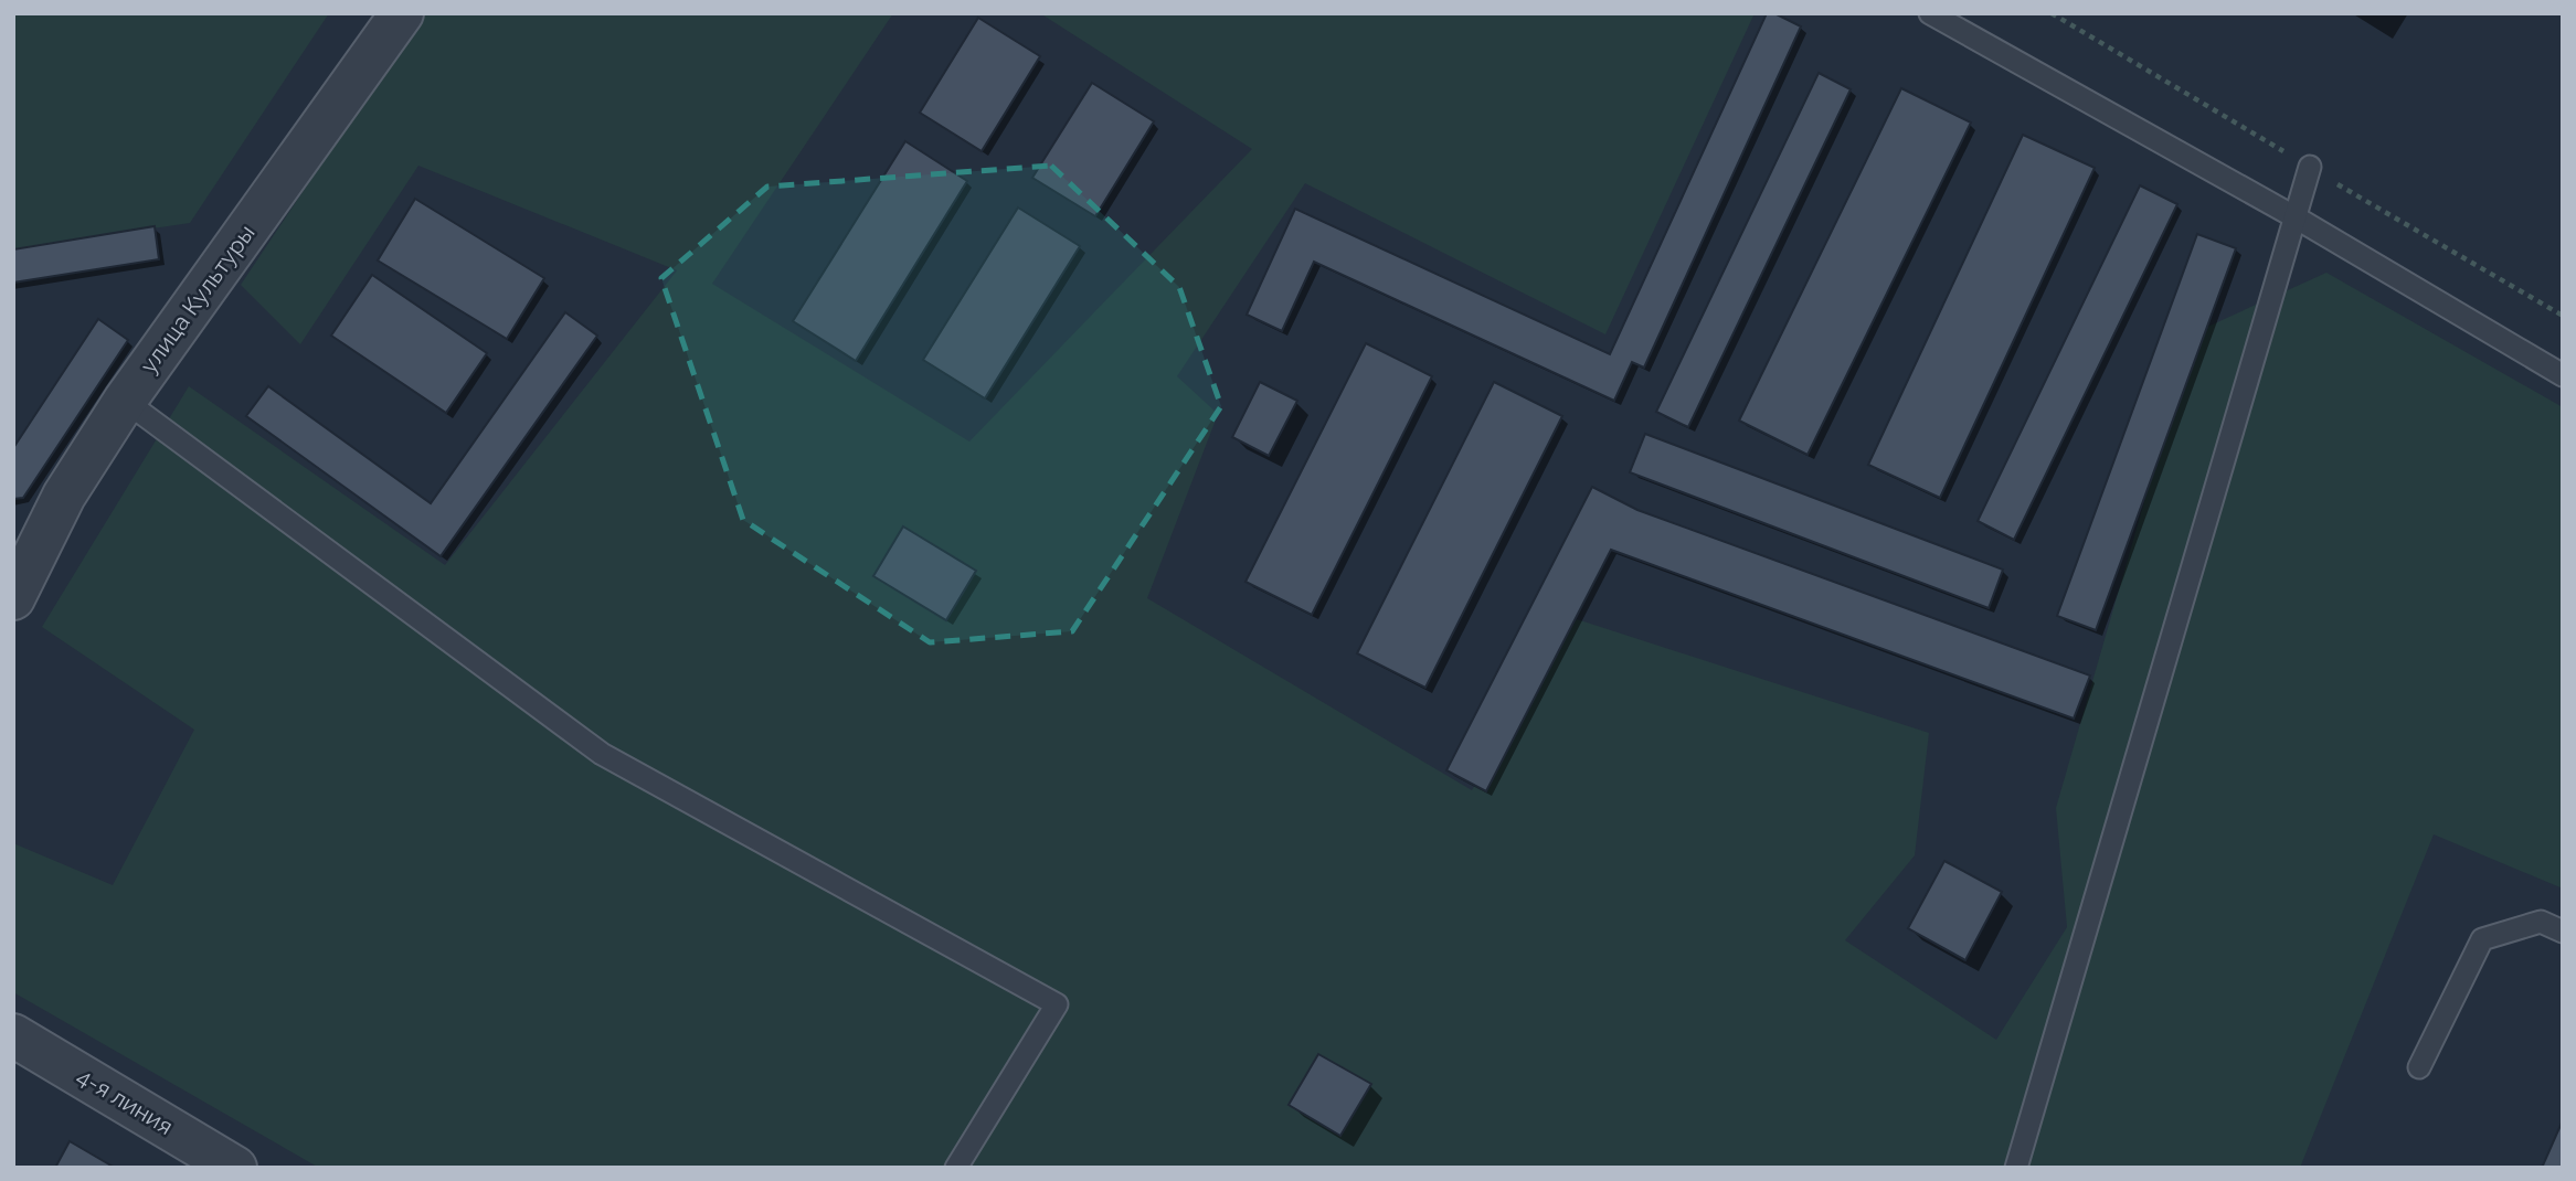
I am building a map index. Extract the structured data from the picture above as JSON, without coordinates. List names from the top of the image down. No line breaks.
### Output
{"streets":{"street":["улица Культуры","4-я линия"]}}
